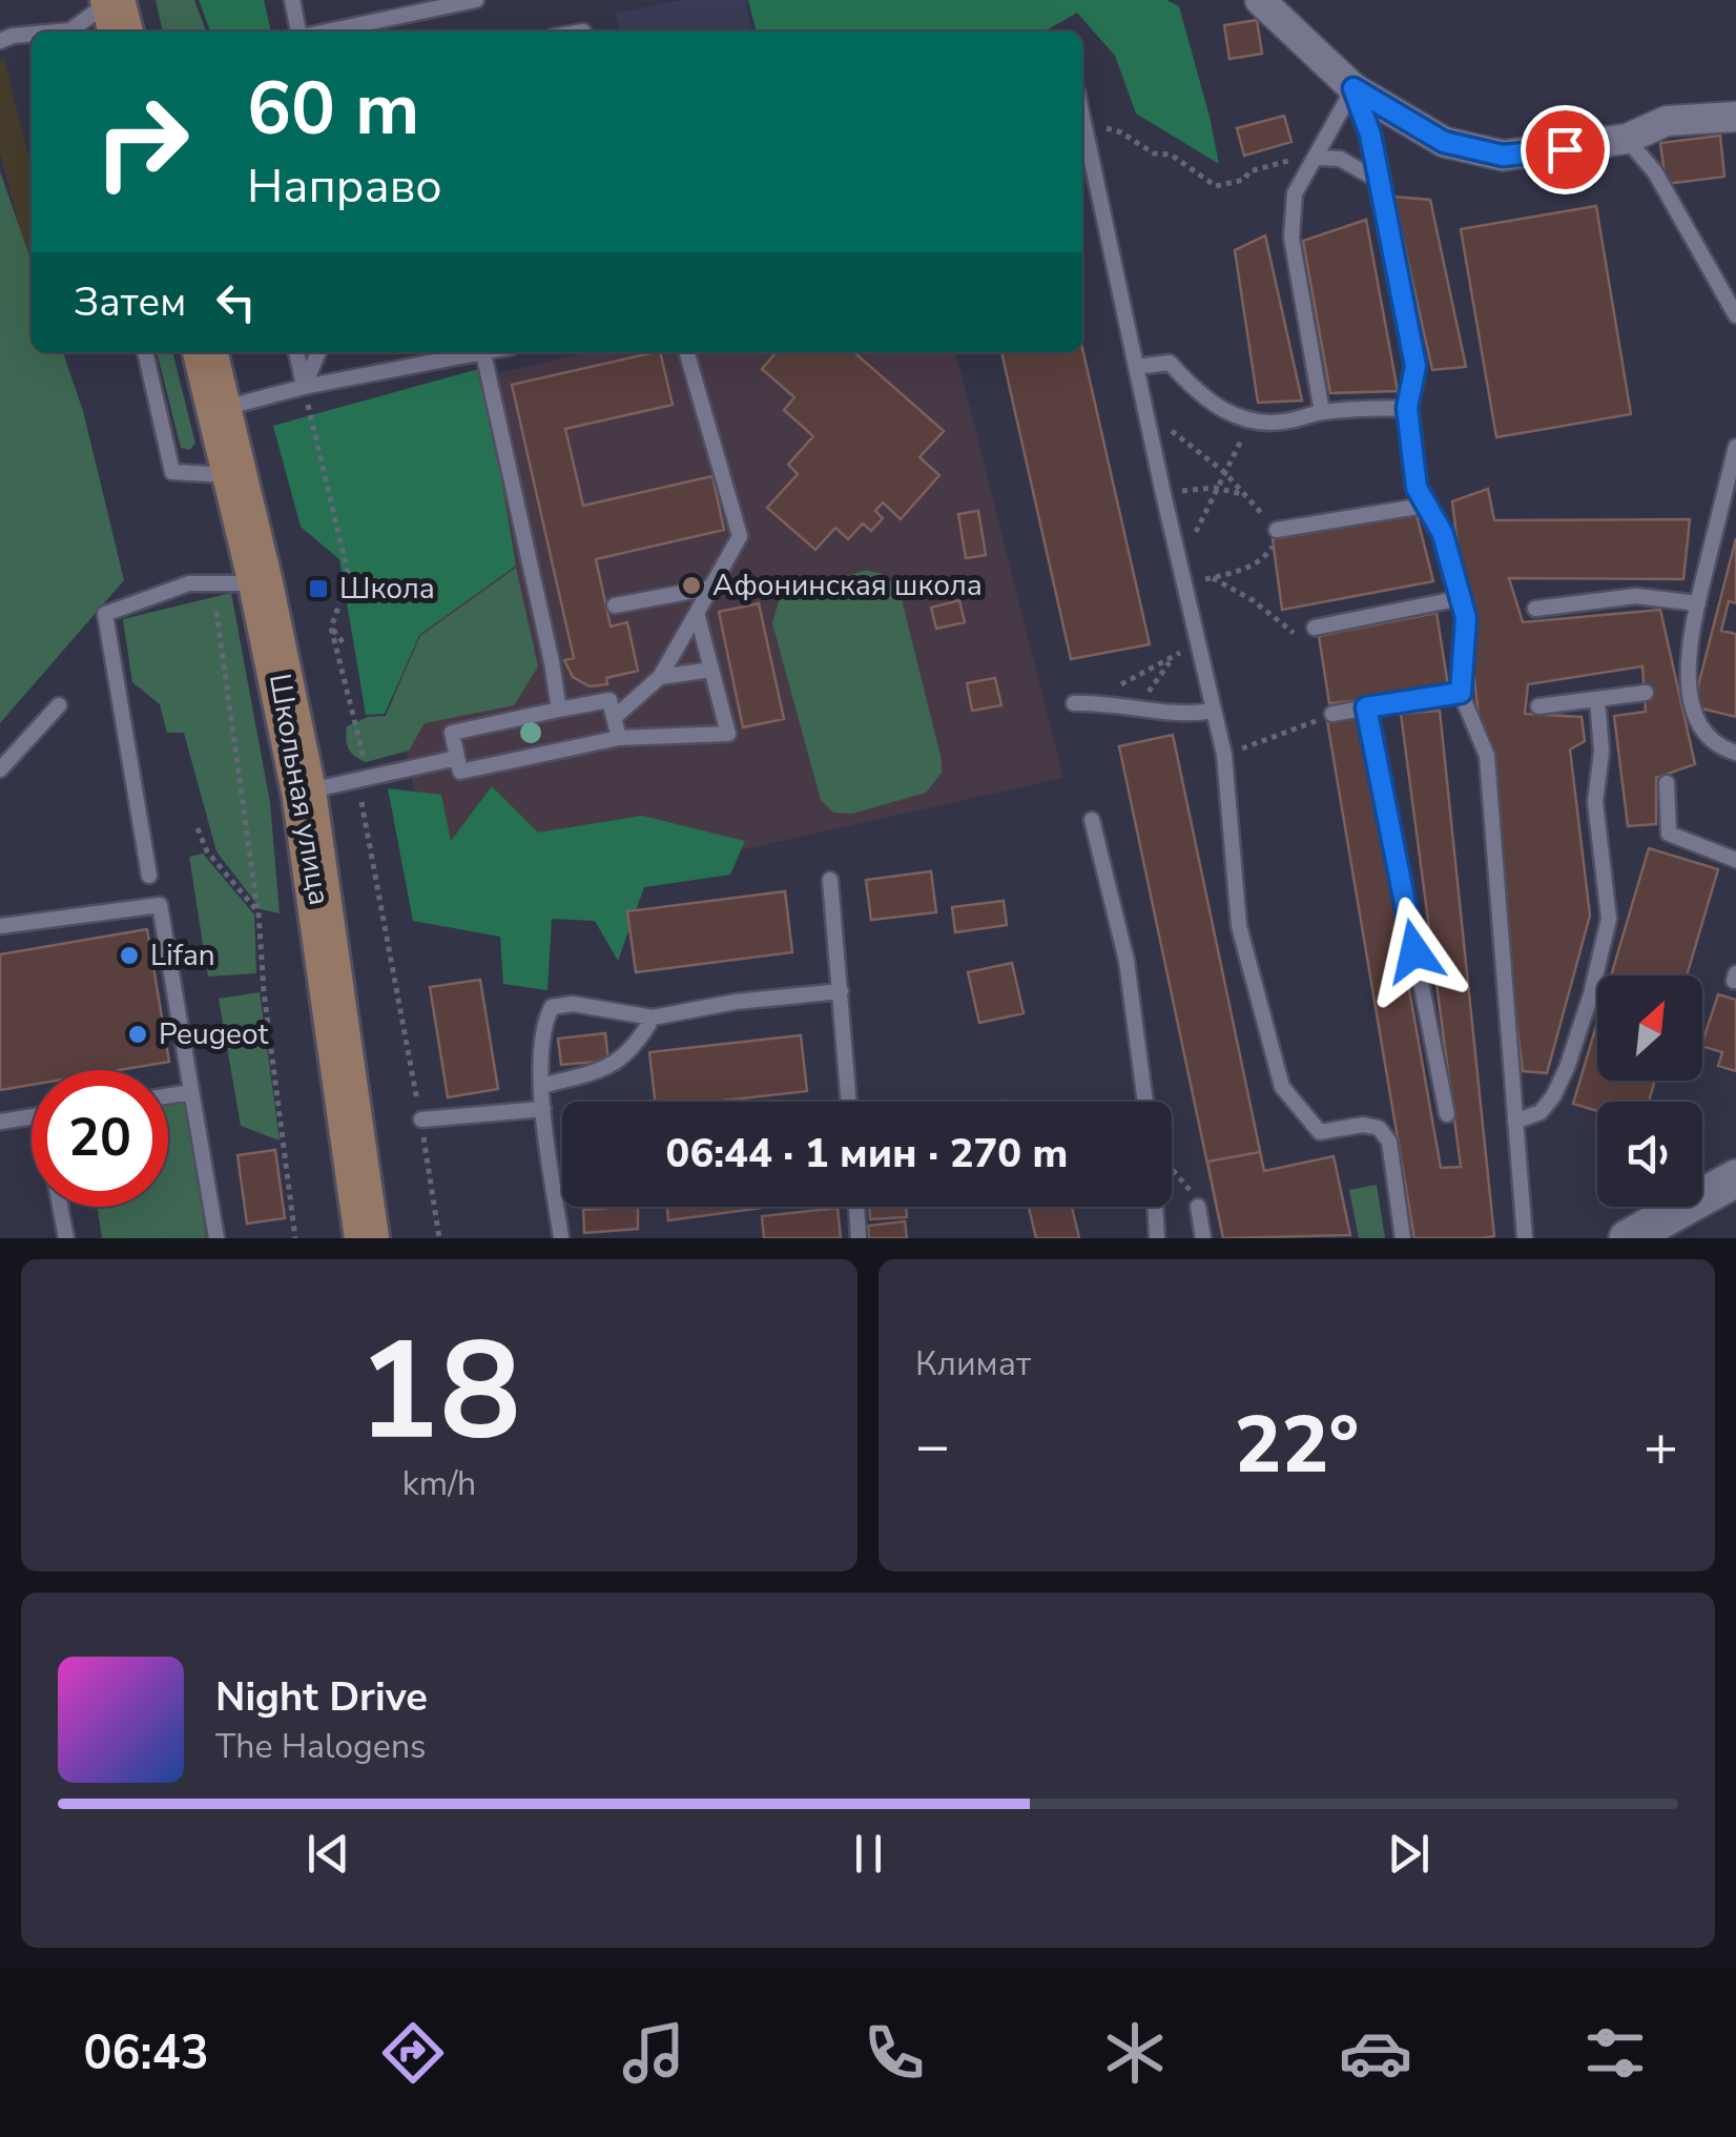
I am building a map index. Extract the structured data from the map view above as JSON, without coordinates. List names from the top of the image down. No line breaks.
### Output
{"streets":{"main road":["Школьная улица"]},"places":{"other":["Афонинская школа","Lifan","Peugeot"],"transit":["Школа"]},"north":"top right","page":{"turn":["60 m","Направо"],"then":"Затем","limit":"20","trip":"06:44 · 1 мин · 270 m","tile":[["18","km/h"],"Климат"],"heat":["−","22°","+"],"song":["Night Drive","The Halogens"],"tabs":"06:43"}}
